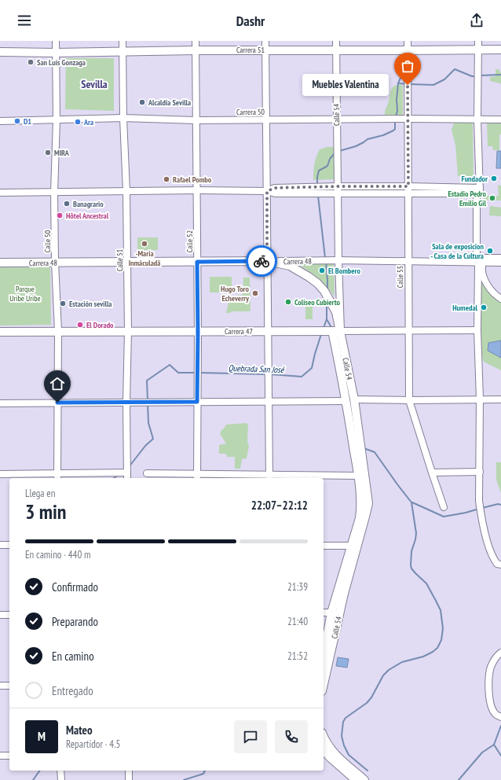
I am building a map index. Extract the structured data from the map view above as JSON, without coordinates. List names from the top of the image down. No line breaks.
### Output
{"streets":{"main road":["Carrera 51","Calle 54","Carrera 48","Carrera 47"],"street":["Carrera 50","Calle 50","Calle 52","Calle 51","Calle 55"]},"crossings":[["Carrera 51","Calle 54"],["Carrera 51","Calle 50"],["Carrera 51","Calle 52"],["Carrera 51","Calle 51"],["Carrera 51","Calle 55"],["Carrera 50","Calle 54"],["Carrera 50","Calle 50"],["Carrera 50","Calle 52"],["Carrera 50","Calle 51"],["Carrera 50","Calle 55"],["Calle 54","Carrera 48"],["Calle 54","Carrera 47"],["Calle 50","Carrera 48"],["Calle 50","Carrera 47"],["Calle 52","Carrera 48"],["Calle 52","Carrera 47"],["Calle 51","Carrera 48"],["Calle 51","Carrera 47"],["Carrera 48","Calle 55"],["Calle 55","Carrera 47"]],"districts":["Sevilla"],"water":["Quebrada San José"],"parks":["Parque Uribe Uribe"],"places":["San Luis Gonzaga","Muebles Valentina","Alcaldía Sevilla","D1","Ara","MIRA","Fundador","Rafael Pombo","Estadio Pedro Emilio Gil","Banagrario","Hôtel Ancestral","-Maria Inmáculadä","Sala de exposicion - Casa de la Cultura","El Bombero","Hugo Toro Echeverry","Coliseo Cubierto","Estación sevilla","Humedal","El Dorado"],"page":{"header":"Dashr","bubble":"Muebles Valentina","heading":["3 min","Llega en","22:07–22:12"],"panel":["Mateo","Repartidor · 4.5"],"bar":"En camino · 440 m","list":[["Confirmado","21:39"],["Preparando","21:40"],["En camino","21:52"],"Entregado"],"round":"M"}}
